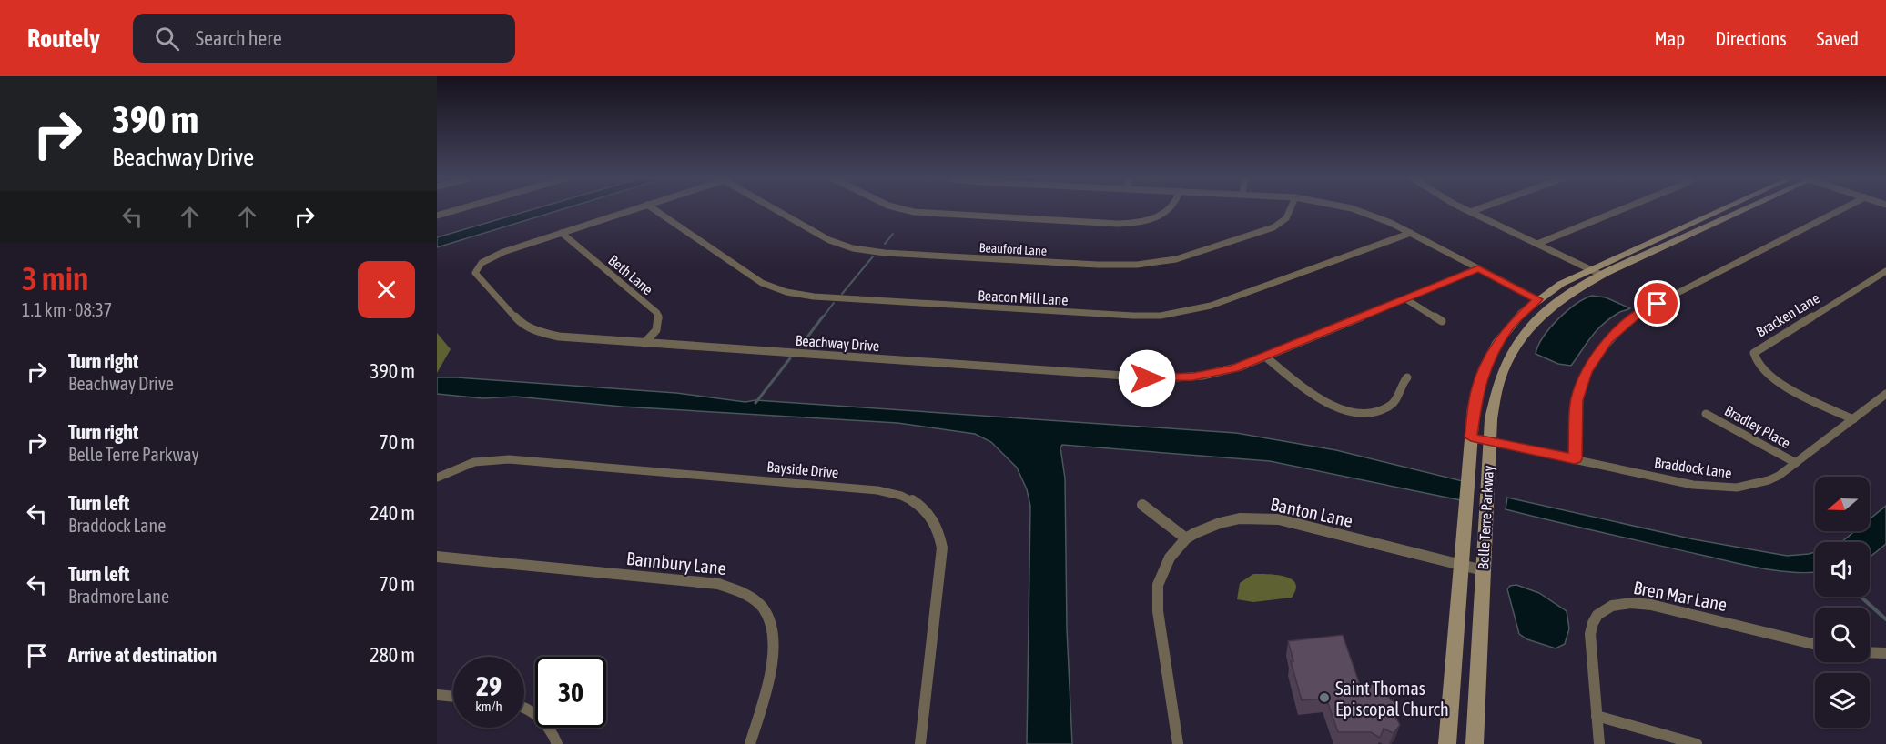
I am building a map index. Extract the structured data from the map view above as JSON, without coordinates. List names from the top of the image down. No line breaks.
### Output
{"streets":{"main road":["Belle Terre Parkway"],"street":["Beauford Lane","Beth Lane","Beacon Mill Lane","Bracken Lane","Beachway Drive","Bradley Place","Braddock Lane","Bayside Drive","Banton Lane","Bannbury Lane","Bren Mar Lane"]},"crossings":[["Beth Lane","Beachway Drive"],["Bracken Lane","Braddock Lane"],["Bradley Place","Braddock Lane"],["Braddock Lane","Belle Terre Parkway"],["Banton Lane","Belle Terre Parkway"]],"places":["Saint Thomas Episcopal Church"],"north":"left","page":{"header":"Routely","search":"Search here","nav":["Map","Directions","Saved"],"turn":["390 m","Beachway Drive"],"heading":["3 min","1.1 km · 08:37"],"list":[{"name":"Turn right","note":"Beachway Drive","value":"390 m"},{"name":"Turn right","note":"Belle Terre Parkway","value":"70 m"},{"name":"Turn left","note":"Braddock Lane","value":"240 m"},{"name":"Turn left","note":"Bradmore Lane","value":"70 m"},{"name":"Arrive at destination","value":"280 m"}],"speed":"29 km/h","limit":"30"}}
